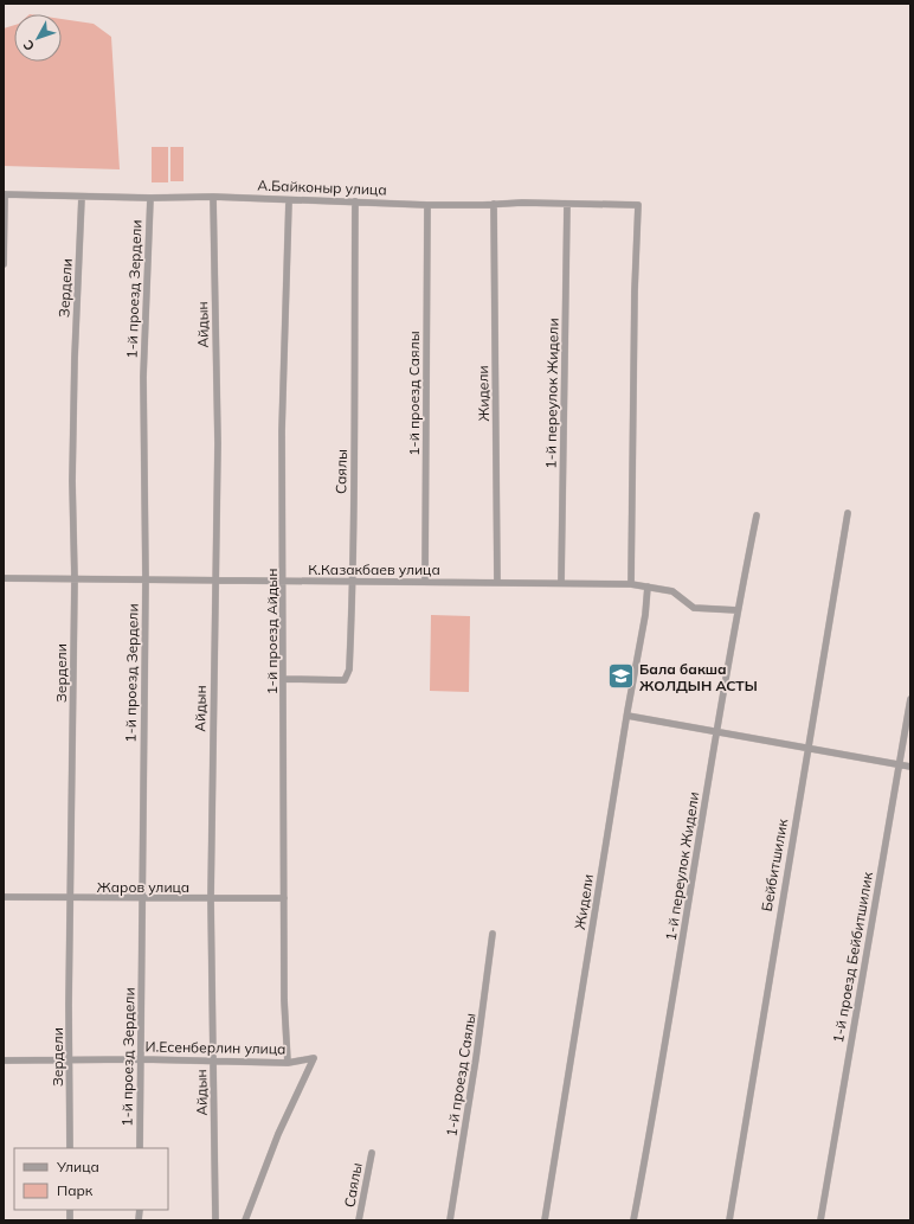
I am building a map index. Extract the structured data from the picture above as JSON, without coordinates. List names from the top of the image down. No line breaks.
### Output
{"streets":{"street":["А.Байконыр улица","Зердели","1-й проезд Зердели","Айдын","1-й проезд Саялы","Жидели","1-й переулок Жидели","Саялы","К.Казакбаев улица","1-й проезд Айдын","Бейбитшилик","Жаров улица","1-й проезд Бейбитшилик","И.Есенберлин улица"]},"crossings":[["А.Байконыр улица","Зердели"],["А.Байконыр улица","1-й проезд Зердели"],["А.Байконыр улица","Айдын"],["А.Байконыр улица","1-й проезд Саялы"],["А.Байконыр улица","Жидели"],["А.Байконыр улица","1-й переулок Жидели"],["А.Байконыр улица","Саялы"],["А.Байконыр улица","К.Казакбаев улица"],["А.Байконыр улица","1-й проезд Айдын"],["Зердели","К.Казакбаев улица"],["Зердели","Жаров улица"],["Зердели","И.Есенберлин улица"],["1-й проезд Зердели","К.Казакбаев улица"],["1-й проезд Зердели","Жаров улица"],["1-й проезд Зердели","И.Есенберлин улица"],["Айдын","К.Казакбаев улица"],["Айдын","Жаров улица"],["Айдын","И.Есенберлин улица"],["1-й проезд Саялы","К.Казакбаев улица"],["Жидели","К.Казакбаев улица"],["1-й переулок Жидели","К.Казакбаев улица"],["Саялы","К.Казакбаев улица"],["Саялы","1-й проезд Айдын"],["К.Казакбаев улица","1-й проезд Айдын"],["1-й проезд Айдын","Жаров улица"],["1-й проезд Айдын","И.Есенберлин улица"]],"places":{"school or university":["Бала бакша ЖОЛДЫН АСТЫ"]},"legend":["Улица","Парк"],"north":"bottom left"}
